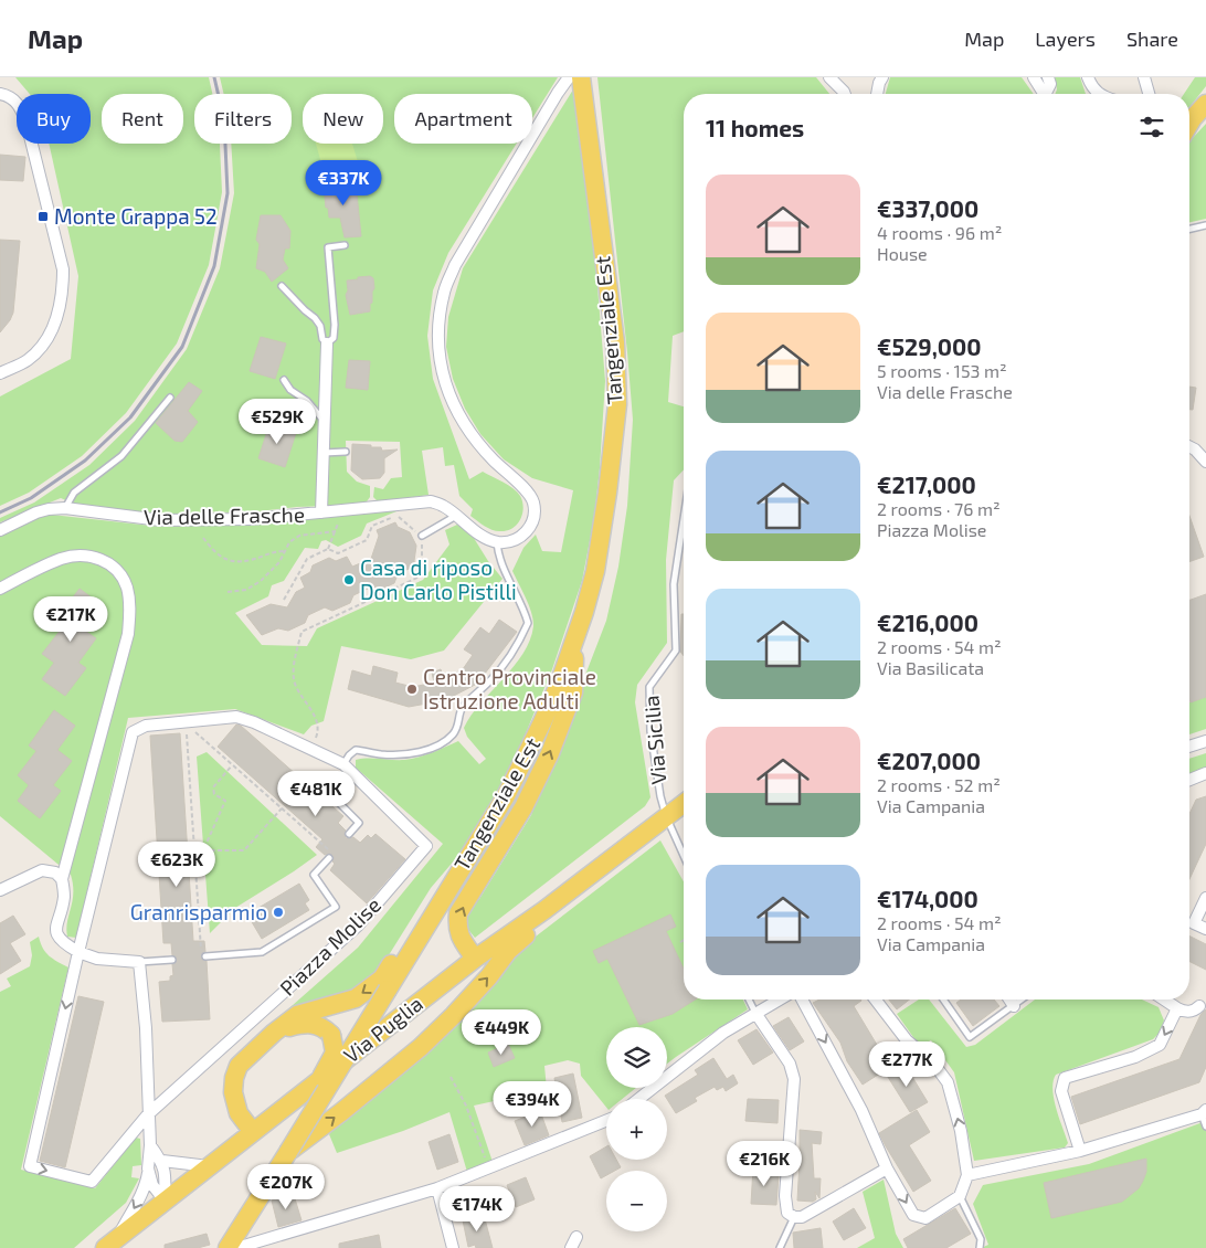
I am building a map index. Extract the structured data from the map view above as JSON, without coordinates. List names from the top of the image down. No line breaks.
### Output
{"streets":{"main road":["Tangenziale Est","Via Puglia"],"street":["Via delle Frasche","Piazza Molise"],"lane":["Via Sicilia"]},"crossings":[["Via Sicilia","Via Puglia"]],"places":{"transit":["Monte Grappa 52"],"other":["Casa di riposo Don Carlo Pistilli","Centro Provinciale Istruzione Adulti","Granrisparmio"]},"page":{"header":"Map","nav":["Map","Layers","Share"],"chip":["Buy","Rent","Filters","New","Apartment"],"heading":"11 homes","price":["€337K","€529K","€217K","€481K","€623K","€449K","€277K","€394K","€216K","€207K","€174K"],"list":[{"name":"€337,000","note":"4 rooms · 96 m² · House"},{"name":"€529,000","note":"5 rooms · 153 m² · Via delle Frasche"},{"name":"€217,000","note":"2 rooms · 76 m² · Piazza Molise"},{"name":"€216,000","note":"2 rooms · 54 m² · Via Basilicata"},{"name":"€207,000","note":"2 rooms · 52 m² · Via Campania"},{"name":"€174,000","note":"2 rooms · 54 m² · Via Campania"}],"map_buttons":["+","−"]}}
